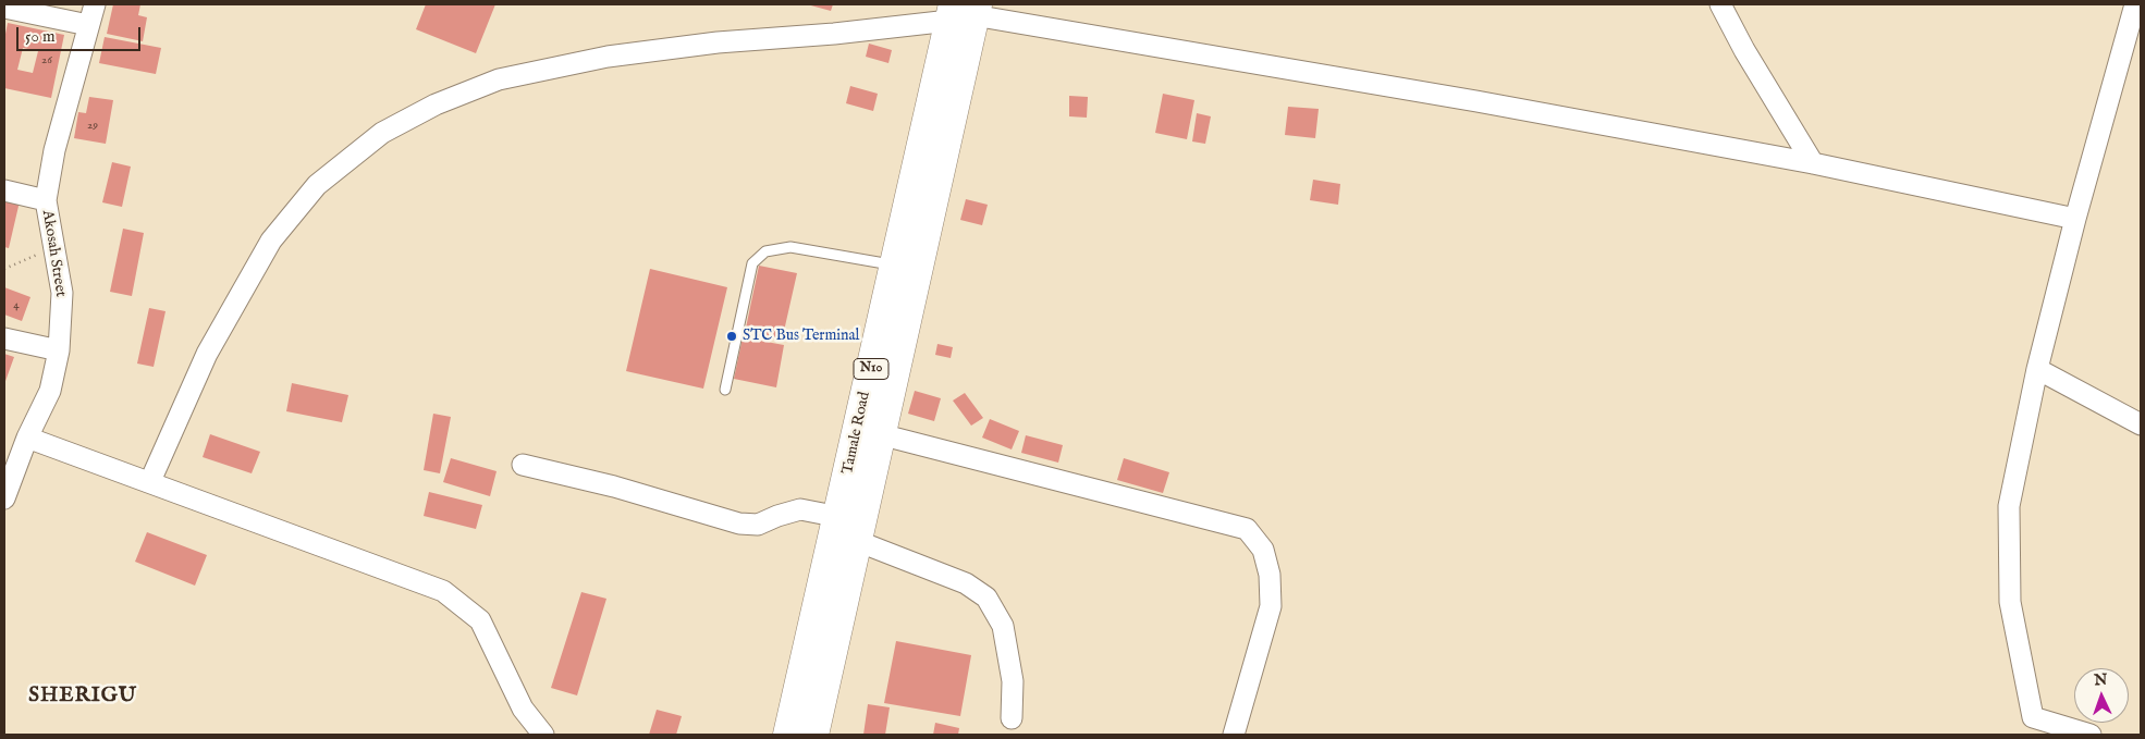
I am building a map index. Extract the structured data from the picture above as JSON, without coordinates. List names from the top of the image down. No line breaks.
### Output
{"streets":{"highway":["N10","Tamale Road"],"street":["Akosah Street"]},"districts":["SHERIGU"],"places":["STC Bus Terminal"],"house_numbers":["26","29","4"],"scale_bar":"50 m","north":"top"}
